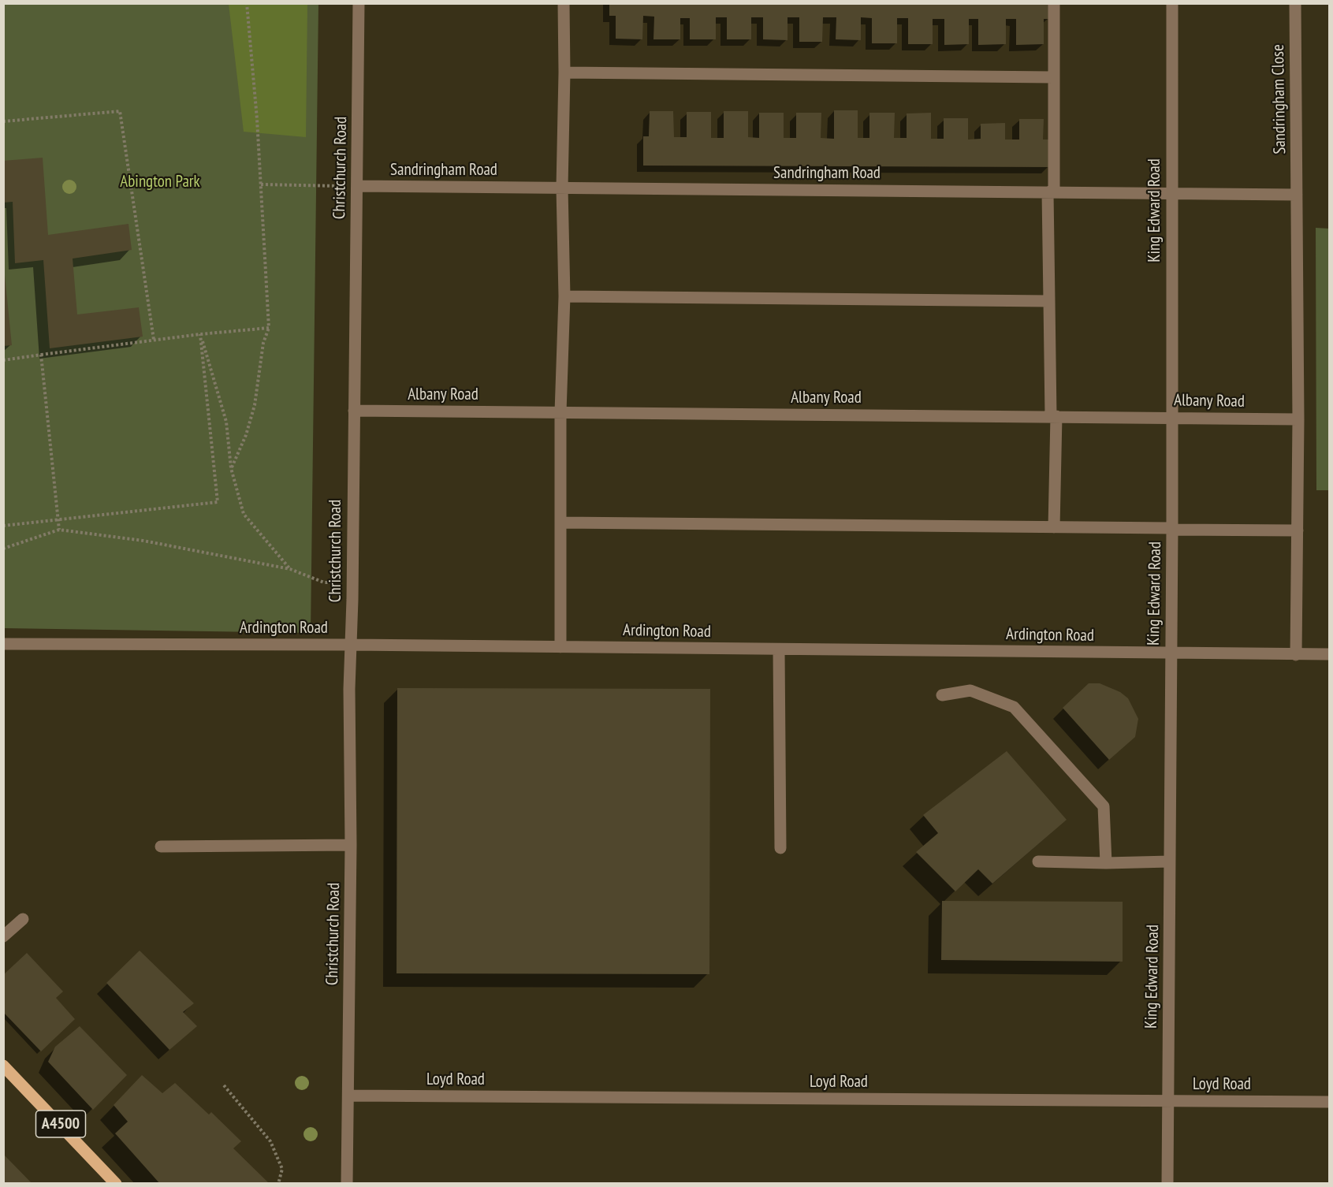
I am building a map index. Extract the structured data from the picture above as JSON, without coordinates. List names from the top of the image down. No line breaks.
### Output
{"streets":{"main road":["A4500"],"street":["Sandringham Close","Christchurch Road","Sandringham Road","King Edward Road","Albany Road","Ardington Road","Loyd Road"]},"crossings":[["Sandringham Close","Sandringham Road"],["Sandringham Close","Albany Road"],["Sandringham Close","Ardington Road"],["Christchurch Road","Sandringham Road"],["Christchurch Road","Albany Road"],["Christchurch Road","Ardington Road"],["Christchurch Road","Loyd Road"],["Sandringham Road","King Edward Road"],["King Edward Road","Albany Road"],["King Edward Road","Ardington Road"],["King Edward Road","Loyd Road"]],"parks":["Abington Park"]}
